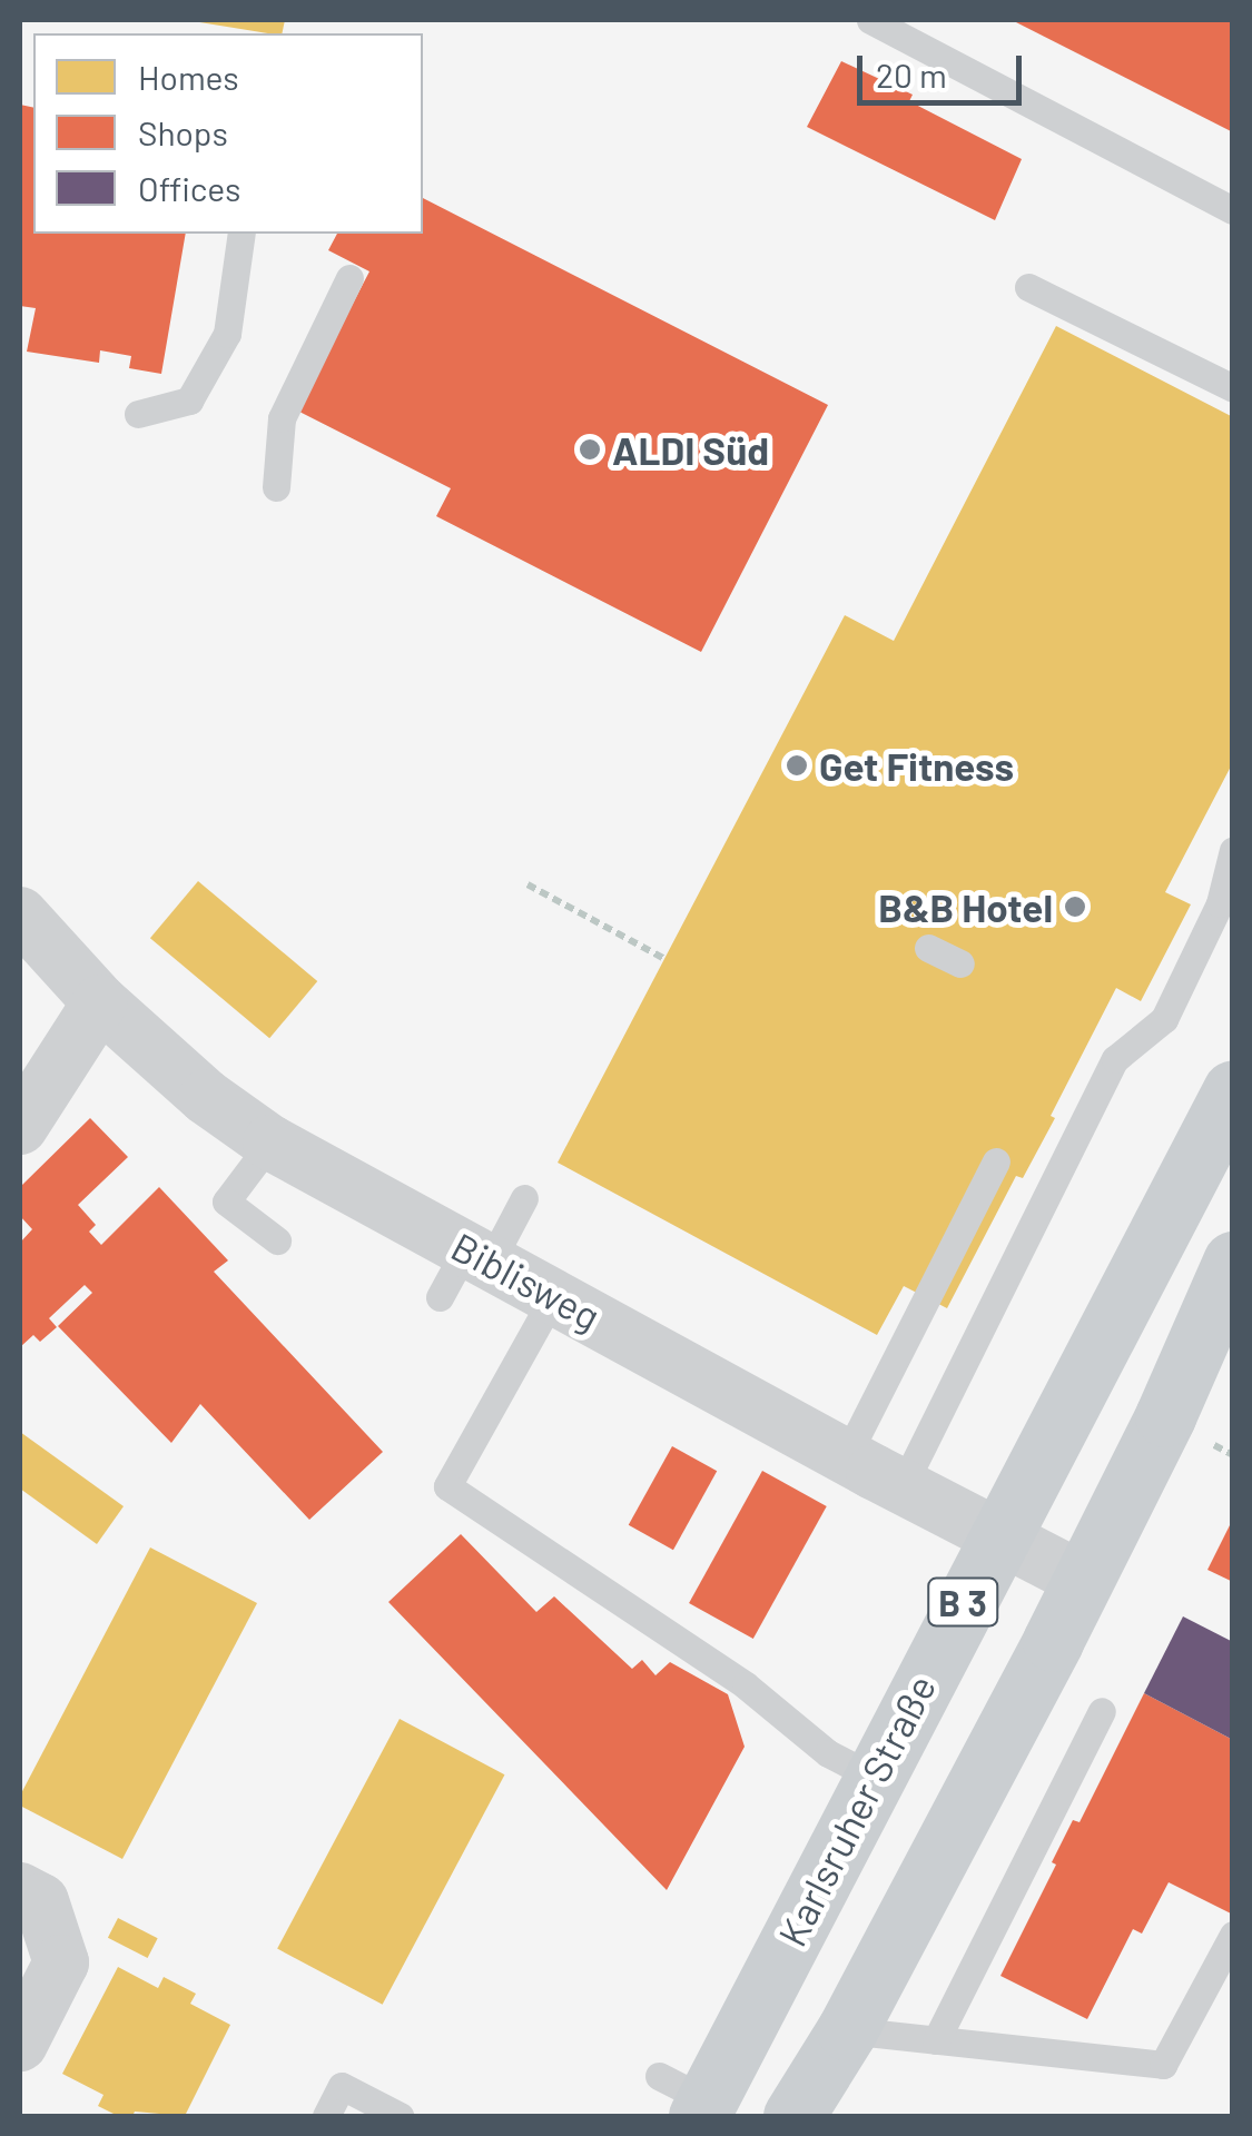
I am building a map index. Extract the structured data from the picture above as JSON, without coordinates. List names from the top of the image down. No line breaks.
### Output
{"streets":{"main road":["B 3","Karlsruher Straße"],"street":["Biblisweg"]},"crossings":[["Biblisweg","B 3"],["Biblisweg","Karlsruher Straße"]],"places":["ALDI Süd","Get Fitness","B&B Hotel"],"legend":["Homes","Shops","Offices"],"scale_bar":"20 m"}
